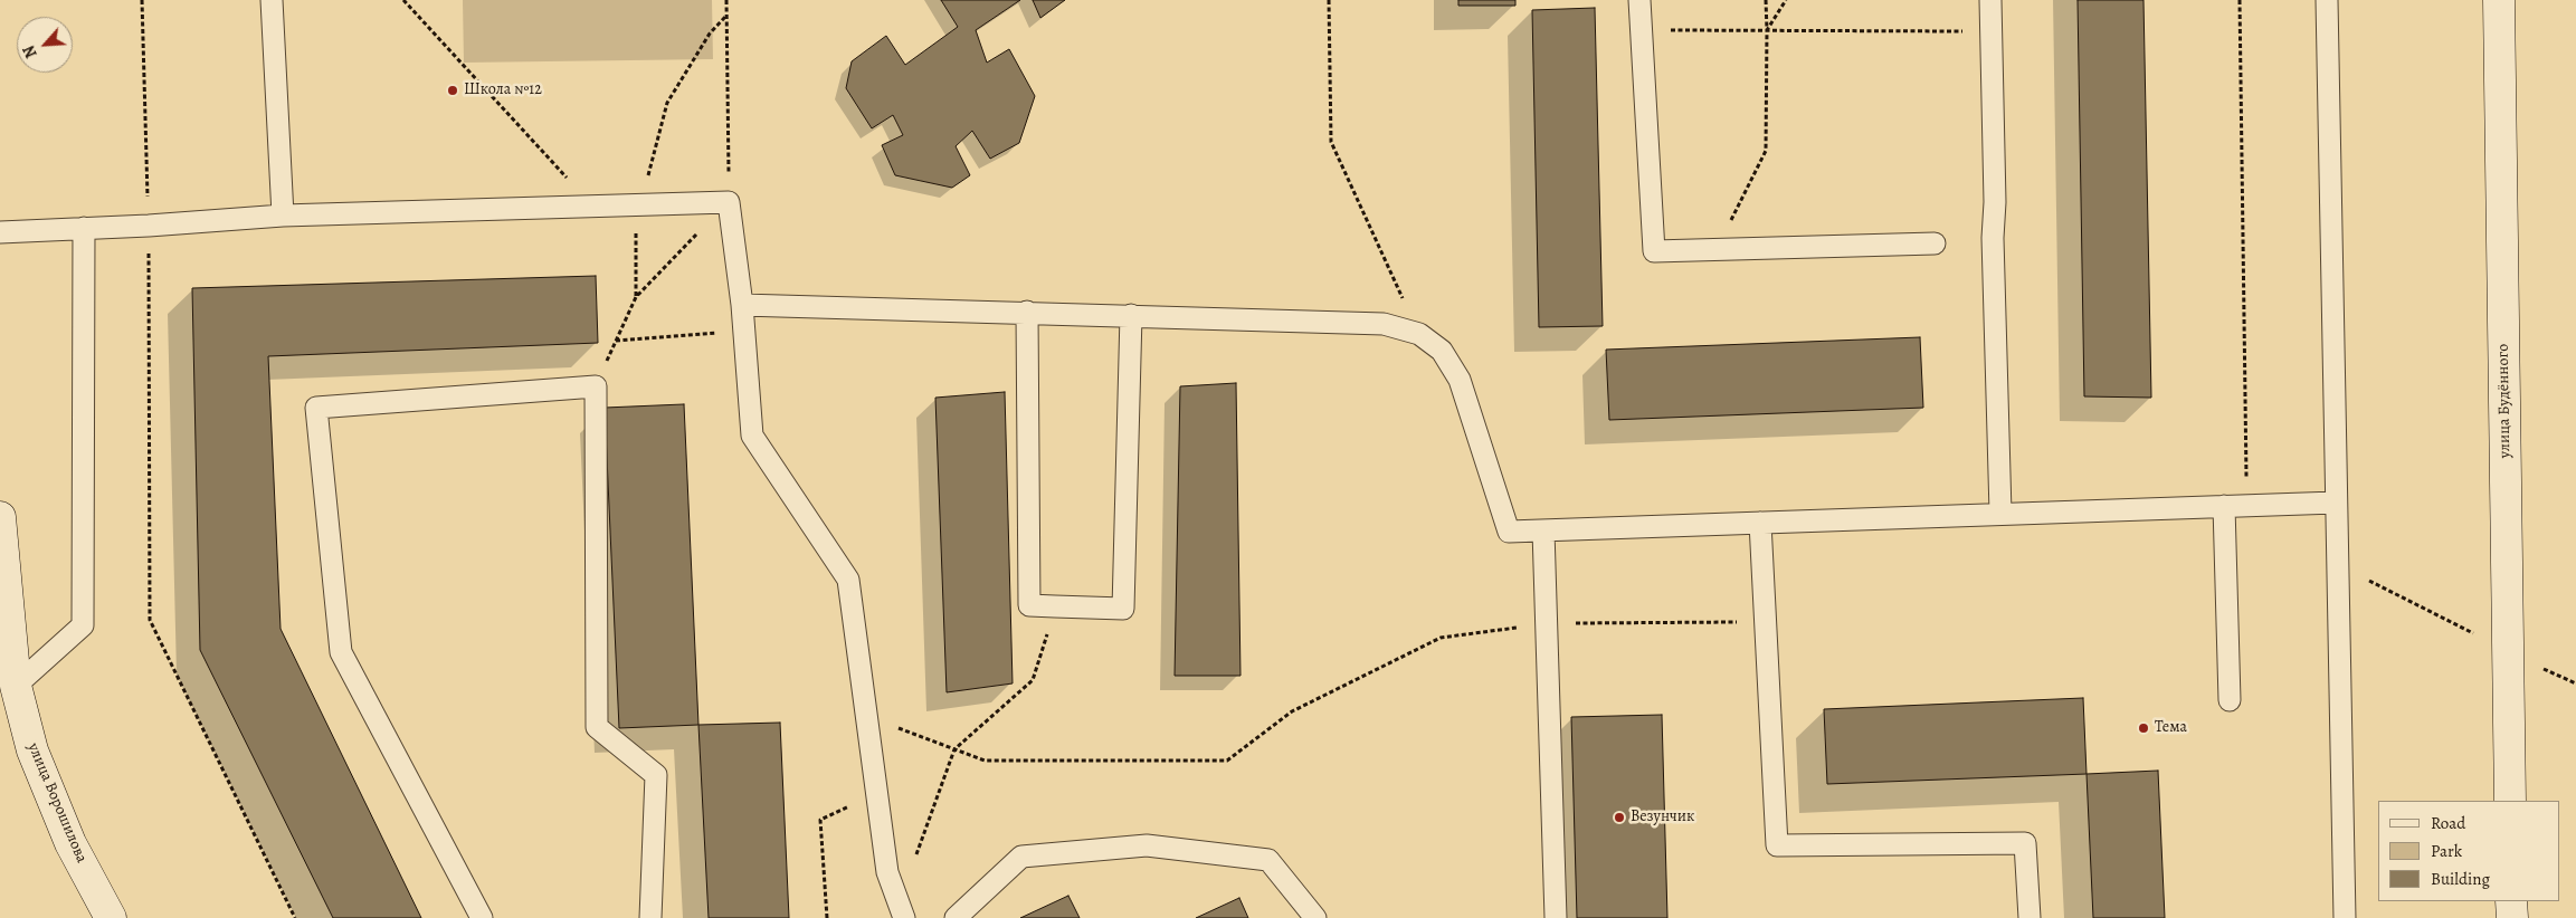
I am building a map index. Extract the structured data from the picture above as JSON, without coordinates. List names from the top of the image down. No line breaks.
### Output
{"streets":{"main road":["улица Будённого","улица Ворошилова"]},"places":["Школа №12","Тема","Везунчик"],"legend":["Road","Park","Building"],"north":"bottom left"}
